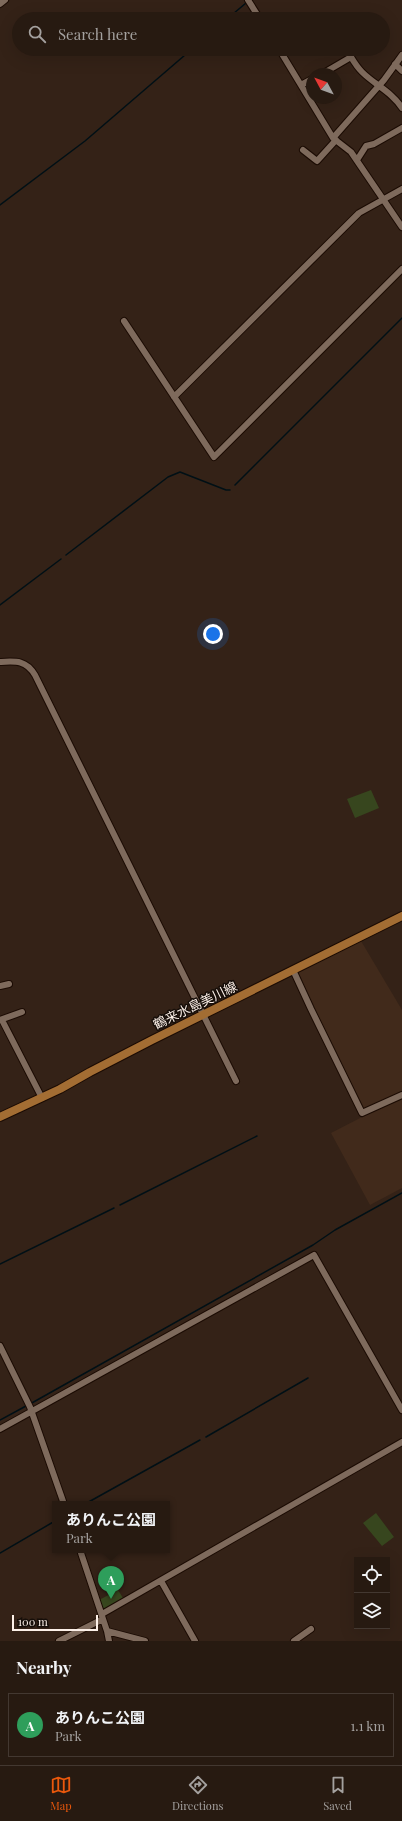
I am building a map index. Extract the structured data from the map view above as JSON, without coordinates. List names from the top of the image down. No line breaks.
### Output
{"streets":{"main road":["鶴来水島美川線"]},"scale_bar":"100 m","north":"top left","page":{"search":"Search here","popup":["ありんこ公園","Park"],"pins":"A","scale":"100 m","heading":"Nearby","list":[{"mark":"A","name":"ありんこ公園","note":"Park","value":"1.1 km"}],"nav":["Map","Directions","Saved"]}}
